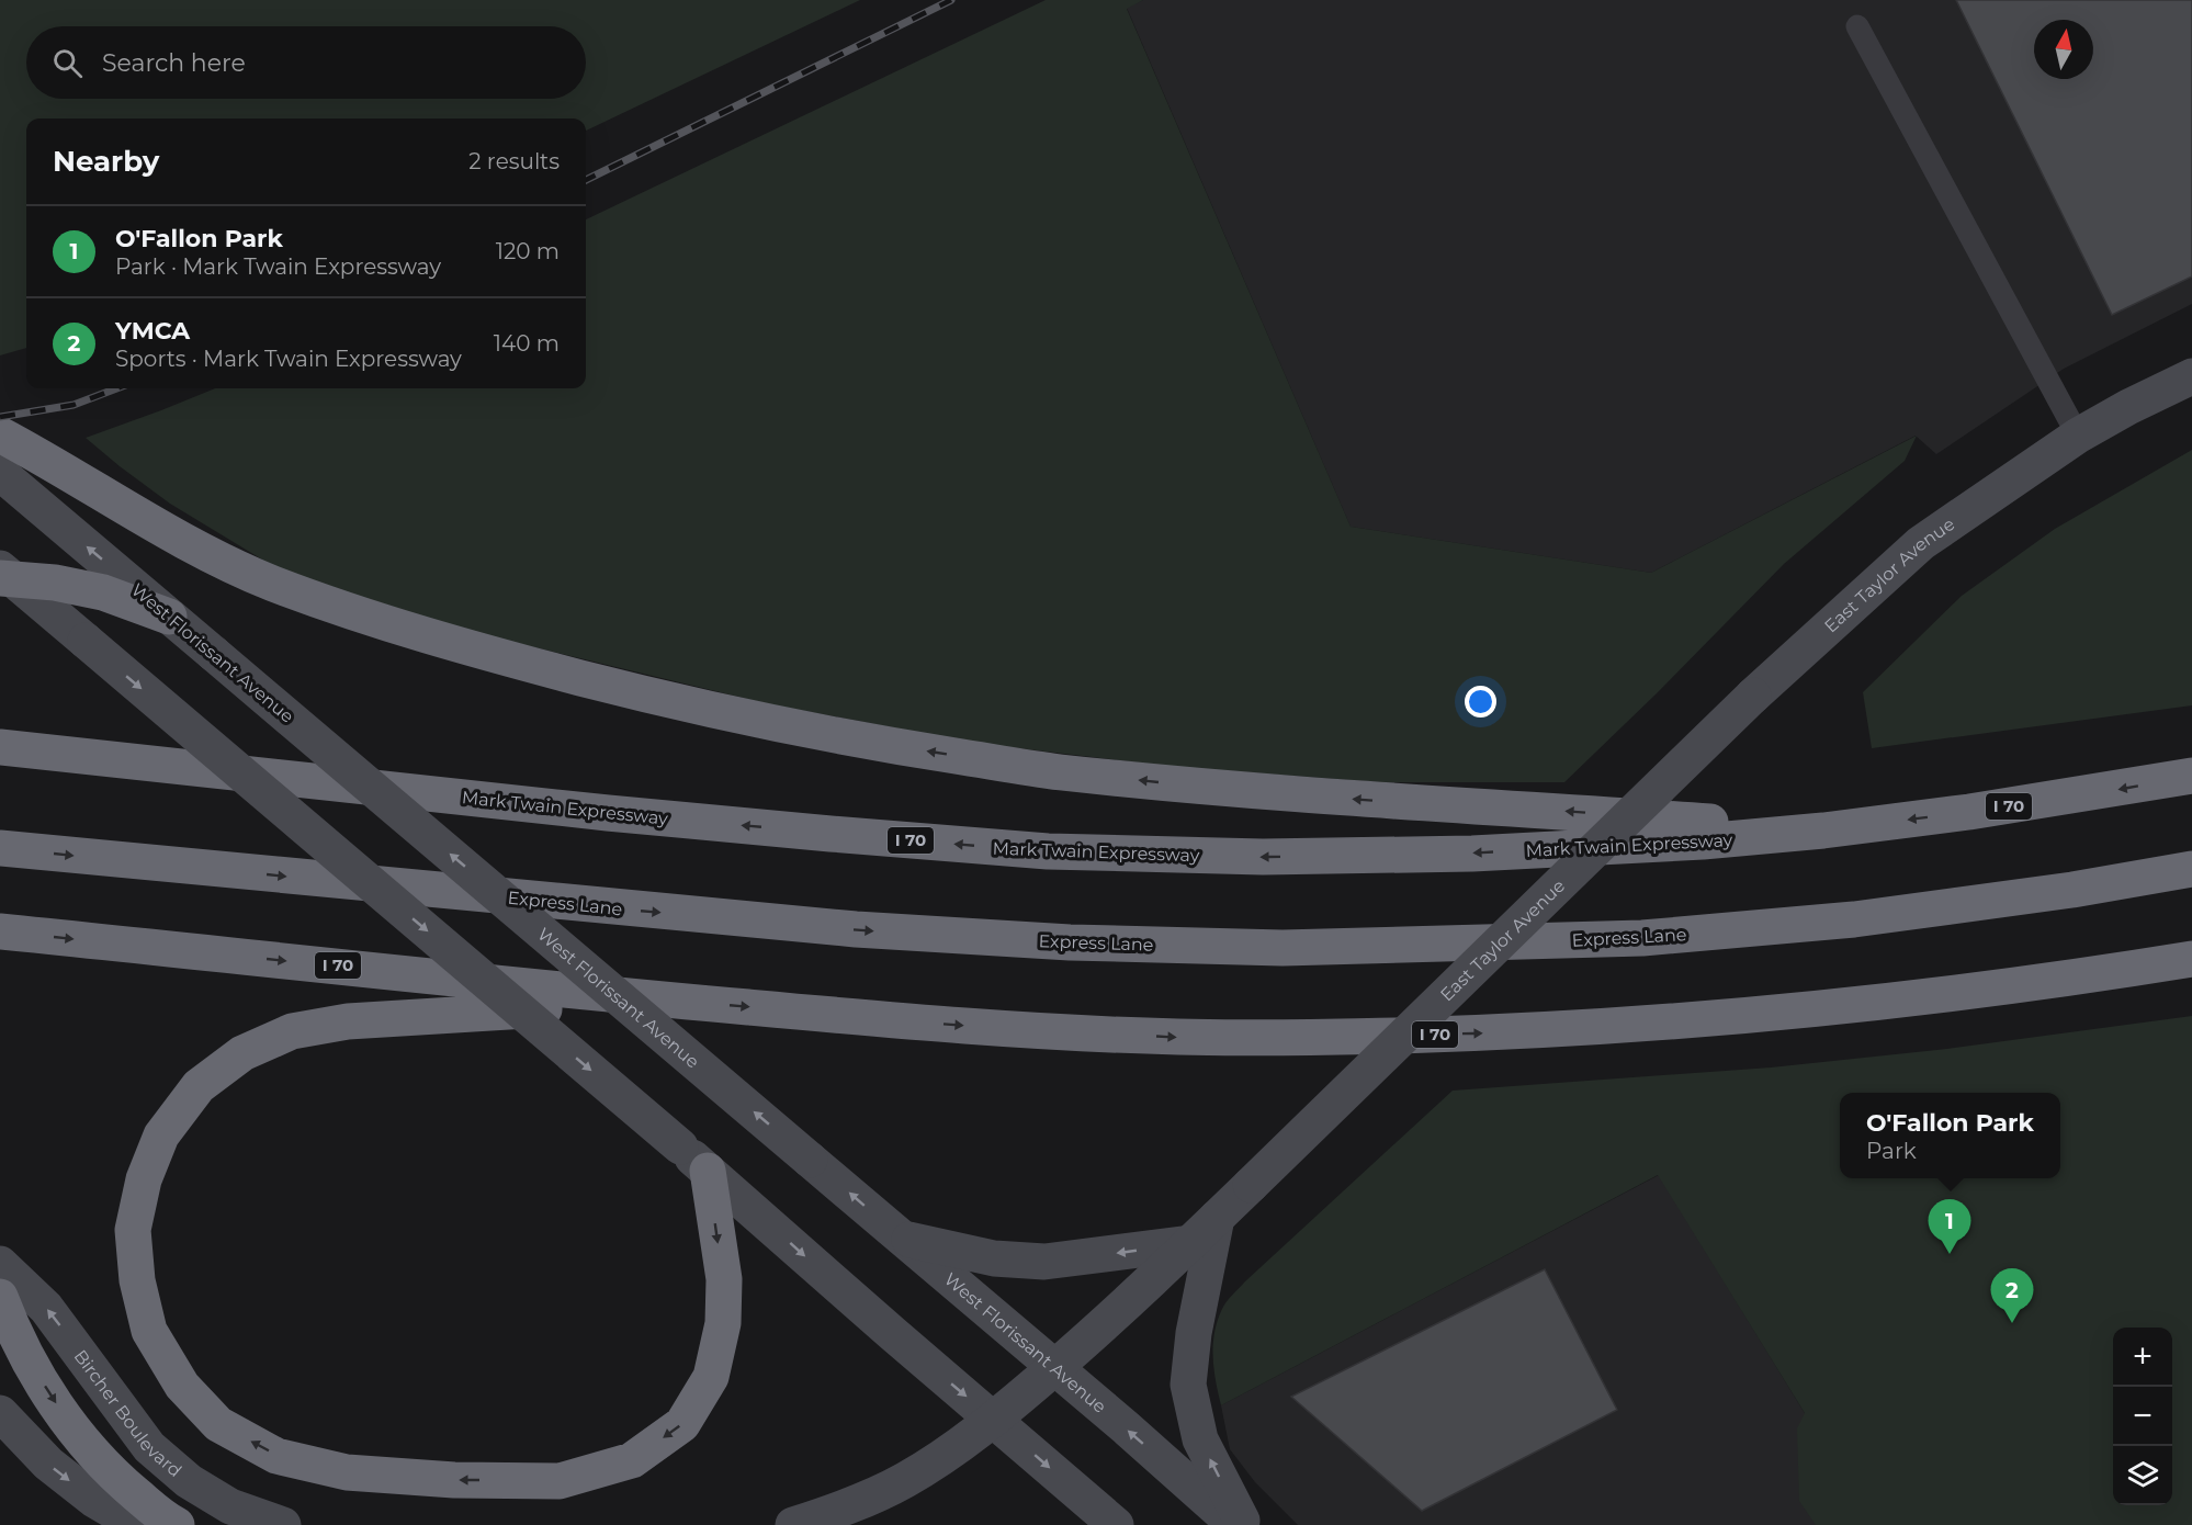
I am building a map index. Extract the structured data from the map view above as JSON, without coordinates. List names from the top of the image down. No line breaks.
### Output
{"streets":{"highway":["I 70","Mark Twain Expressway","Express Lane"],"main road":["East Taylor Avenue","West Florissant Avenue","Bircher Boulevard"]},"crossings":[["East Taylor Avenue","West Florissant Avenue"]],"north":"top","page":{"search":"Search here","heading":["Nearby","2 results"],"list":[{"mark":"1","name":"O'Fallon Park","note":"Park · Mark Twain Expressway","value":"120 m"},{"mark":"2","name":"YMCA","note":"Sports · Mark Twain Expressway","value":"140 m"}],"popup":["O'Fallon Park","Park"],"pins":["1","2"],"map_buttons":["+","−"]}}
